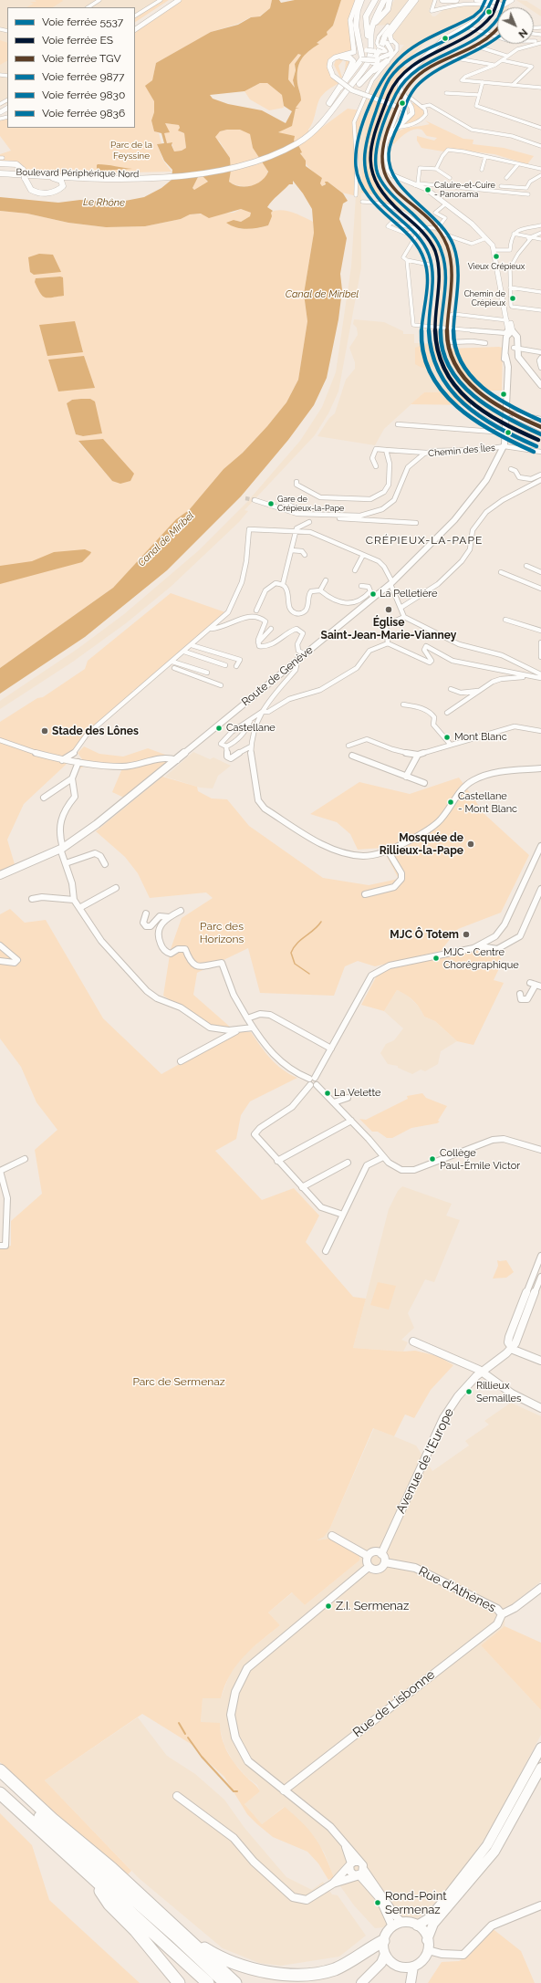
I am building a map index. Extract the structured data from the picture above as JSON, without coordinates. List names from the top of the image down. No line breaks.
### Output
{"streets":{"highway":["Boulevard Périphérique Nord"],"main road":["Route de Genève"],"street":["Chemin des Îles","Avenue de l'Europe","Rue d'Athènes","Rue de Lisbonne"]},"crossings":[["Chemin des Îles","Route de Genève"],["Avenue de l'Europe","Rue d'Athènes"],["Rue d'Athènes","Rue de Lisbonne"]],"districts":["CRÉPIEUX-LA-PAPE"],"water":["Le Rhône","Canal de Miribel"],"parks":["Parc de la Feyssine","Parc des Horizons","Parc de Sermenaz"],"places":["Caluire-et-Cuire - Panorama","Vieux Crépieux","Chemin de Crépieux","Gare de Crépieux-la-Pape","La Pelletière","Église Saint-Jean-Marie-Vianney","Castellane","Stade des Lônes","Mont Blanc","Castellane - Mont Blanc","Mosquée de Rillieux-la-Pape","MJC Ô Totem","MJC - Centre Chorégraphique","La Velette","Collège Paul-Émile Victor","Rillieux Semailles","Z.I. Sermenaz","Rond-Point Sermenaz"],"lines":["rail line 5537","rail line ES","rail line 9877","rail line 9836","rail line TGV","rail line 9830"],"legend":["Voie ferrée 5537","Voie ferrée ES","Voie ferrée TGV","Voie ferrée 9877","Voie ferrée 9830","Voie ferrée 9836"],"north":"bottom right"}
